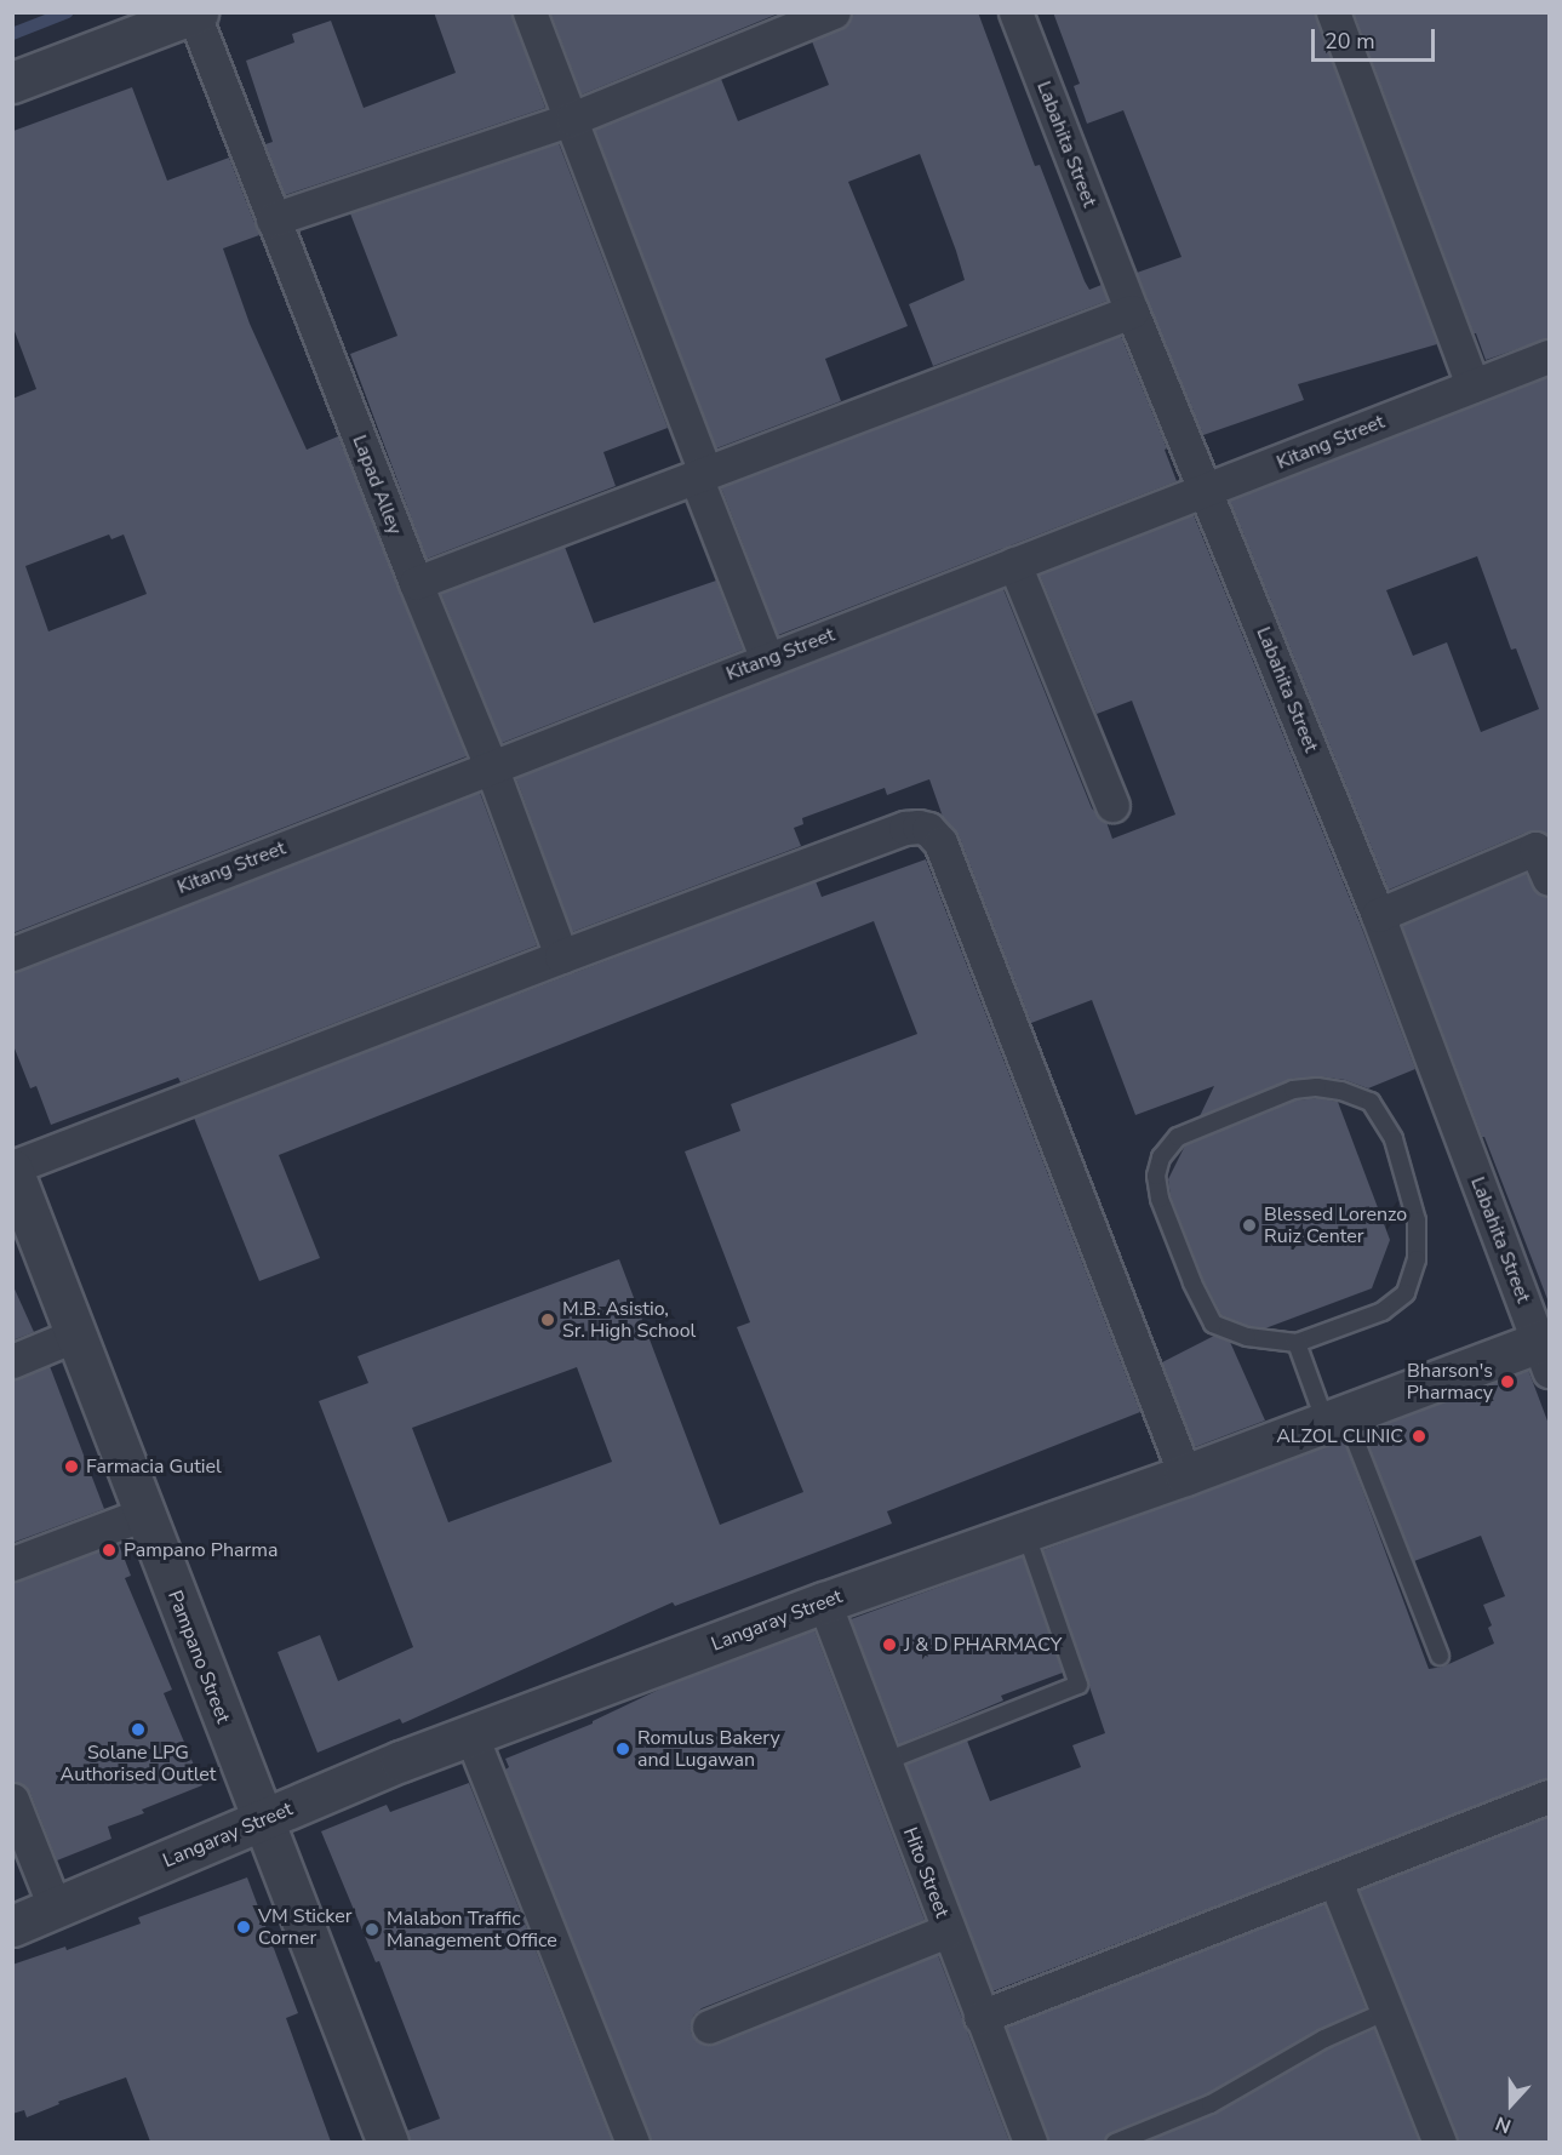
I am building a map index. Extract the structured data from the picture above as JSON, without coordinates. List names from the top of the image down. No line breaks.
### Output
{"streets":{"street":["Labahita Street","Kitang Street","Lapad Alley","Langaray Street","Pampano Street","Hito Street"]},"crossings":[["Labahita Street","Kitang Street"],["Labahita Street","Langaray Street"],["Kitang Street","Lapad Alley"],["Langaray Street","Pampano Street"],["Langaray Street","Hito Street"]],"places":["Blessed Lorenzo Ruiz Center","M.B. Asistio, Sr. High School","Bharson's Pharmacy","ALZOL CLINIC","Farmacia Gutiel","Pampano Pharma","J & D PHARMACY","Solane LPG Authorised Outlet","Romulus Bakery and Lugawan","VM Sticker Corner","Malabon Traffic Management Office"],"scale_bar":"20 m","north":"bottom"}
